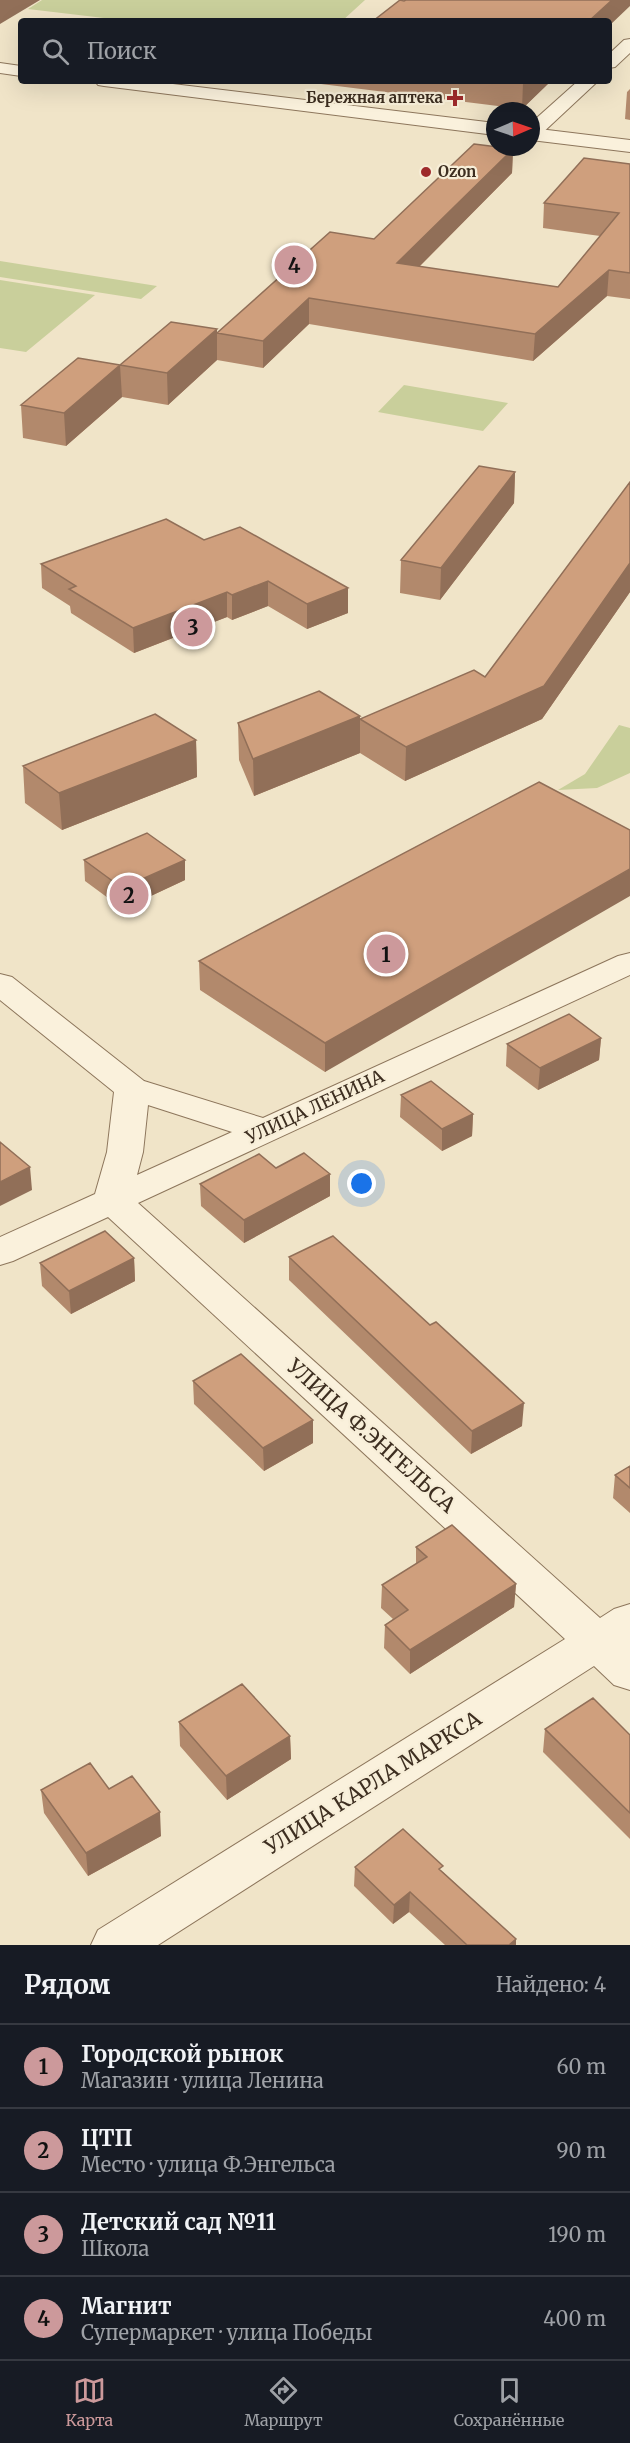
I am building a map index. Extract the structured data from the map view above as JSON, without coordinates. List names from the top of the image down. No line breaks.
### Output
{"streets":{"street":["УЛИЦА ЛЕНИНА","УЛИЦА Ф.ЭНГЕЛЬСА","УЛИЦА КАРЛА МАРКСА"]},"crossings":[["УЛИЦА ЛЕНИНА","УЛИЦА Ф.ЭНГЕЛЬСА"],["УЛИЦА Ф.ЭНГЕЛЬСА","УЛИЦА КАРЛА МАРКСА"]],"places":{"health":["Бережная аптека"],"other":["Ozon"]},"north":"right","page":{"search":"Поиск","pins":["4","3","2","1"],"heading":["Рядом","Найдено: 4"],"list":[{"mark":"1","name":"Городской рынок","note":"Магазин · улица Ленина","value":"60 m"},{"mark":"2","name":"ЦТП","note":"Место · улица Ф.Энгельса","value":"90 m"},{"mark":"3","name":"Детский сад №11","note":"Школа","value":"190 m"},{"mark":"4","name":"Магнит","note":"Супермаркет · улица Победы","value":"400 m"}],"nav":["Карта","Маршрут","Сохранённые"]}}
